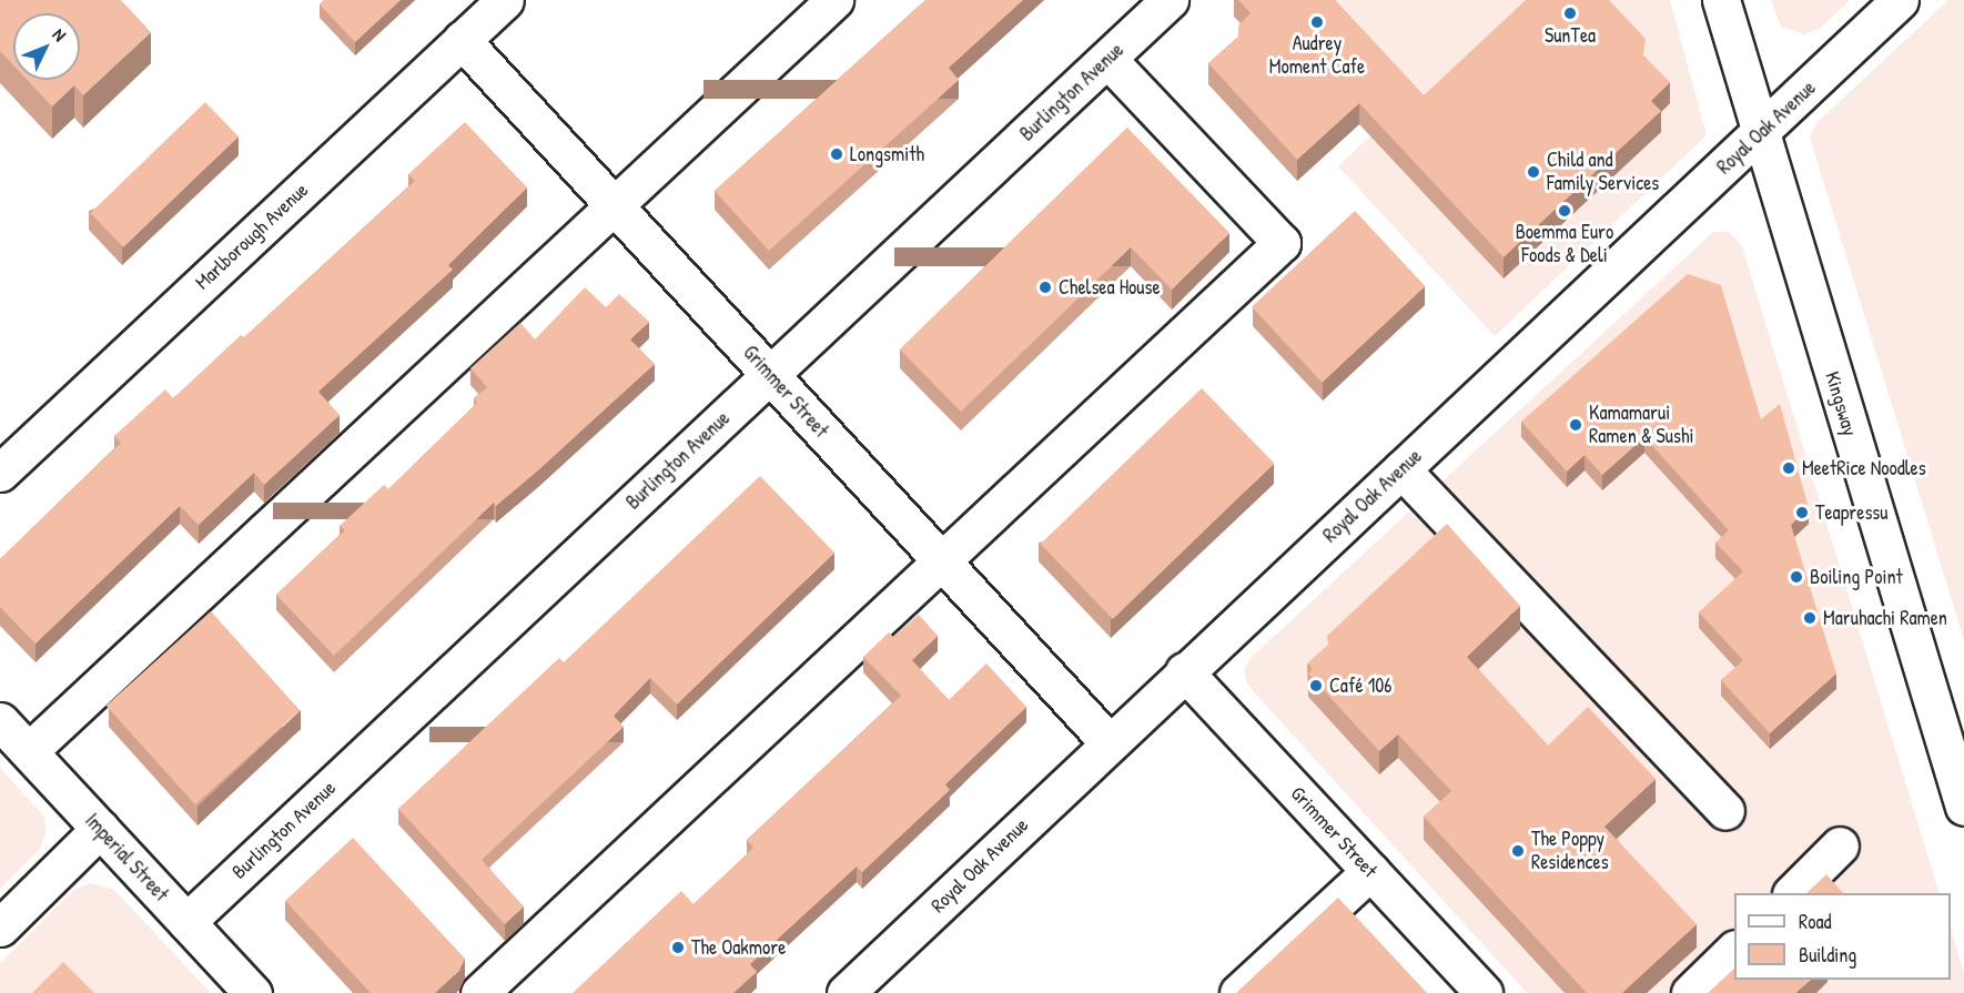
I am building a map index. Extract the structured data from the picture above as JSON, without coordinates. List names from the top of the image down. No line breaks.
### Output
{"streets":{"street":["Burlington Avenue","Royal Oak Avenue","Marlborough Avenue","Grimmer Street","Kingsway","Imperial Street"]},"crossings":[["Burlington Avenue","Grimmer Street"],["Burlington Avenue","Imperial Street"],["Royal Oak Avenue","Grimmer Street"],["Royal Oak Avenue","Kingsway"],["Marlborough Avenue","Grimmer Street"]],"places":["SunTea","Audrey Moment Cafe","Longsmith","Child and Family Services","Boemma Euro Foods & Deli","Chelsea House","Kamamarui Ramen & Sushi","MeetRice Noodles","Teapressu","Boiling Point","Maruhachi Ramen","Café 106","The Poppy Residences","The Oakmore"],"legend":["Road","Building"],"north":"top right"}
